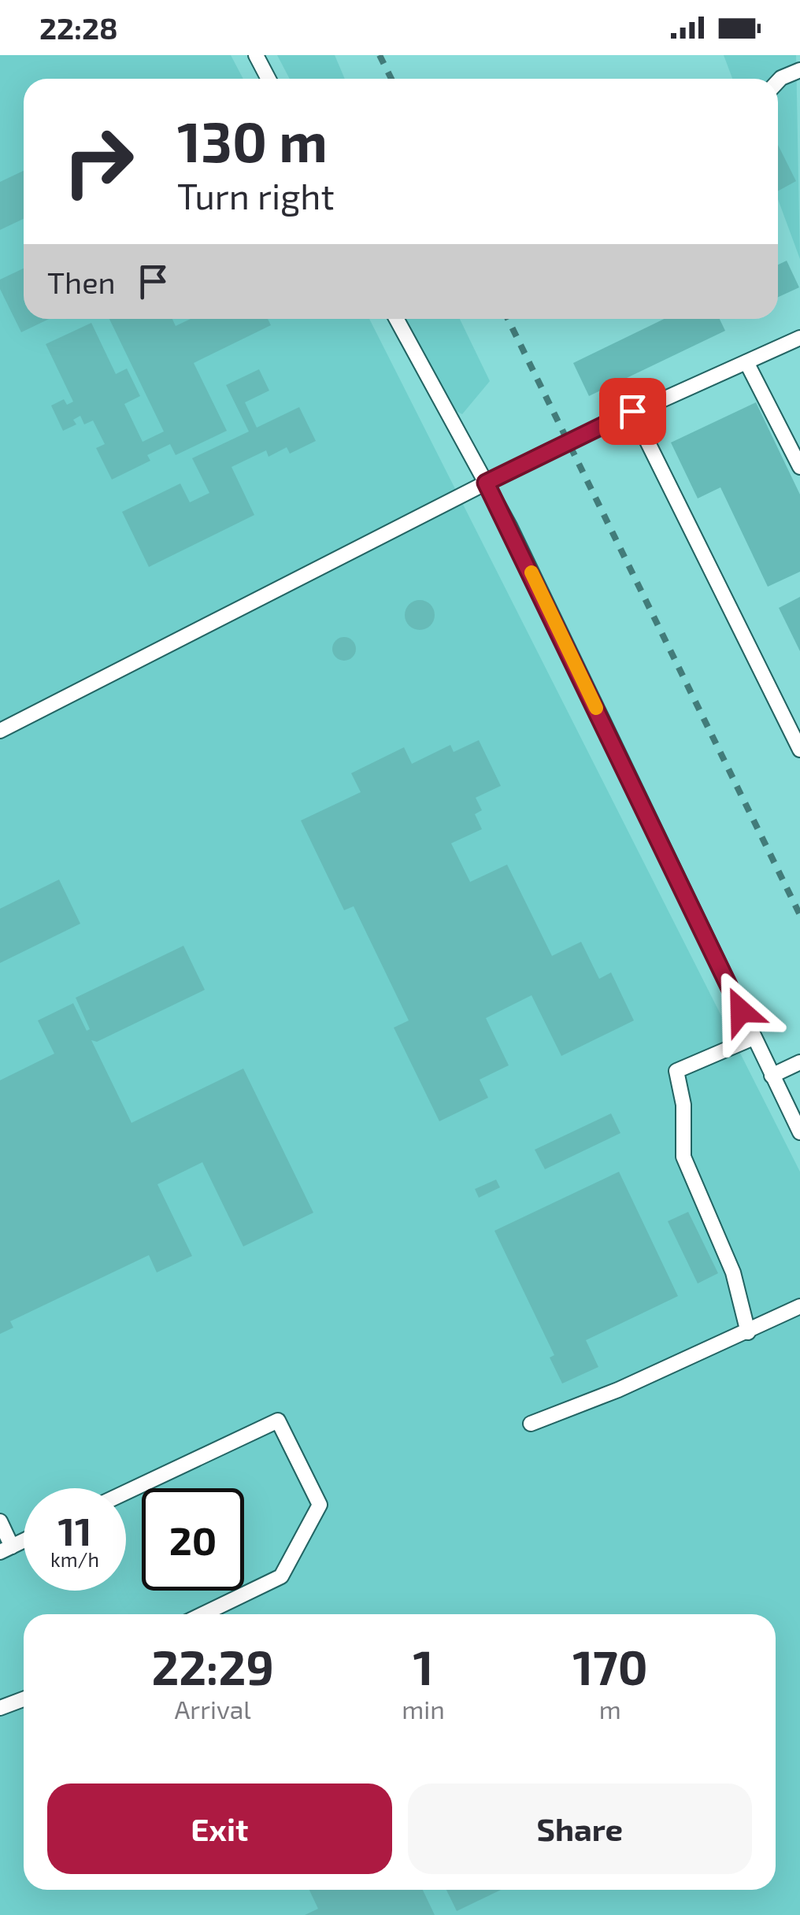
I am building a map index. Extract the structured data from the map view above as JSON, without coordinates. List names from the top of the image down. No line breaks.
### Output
{"page":{"status":"22:28","turn":["130 m","Turn right"],"then":"Then","speed":"11 km/h","limit":"20","eta":["22:29","Arrival","1","min","170","m"],"buttons":["Exit","Share"]}}
